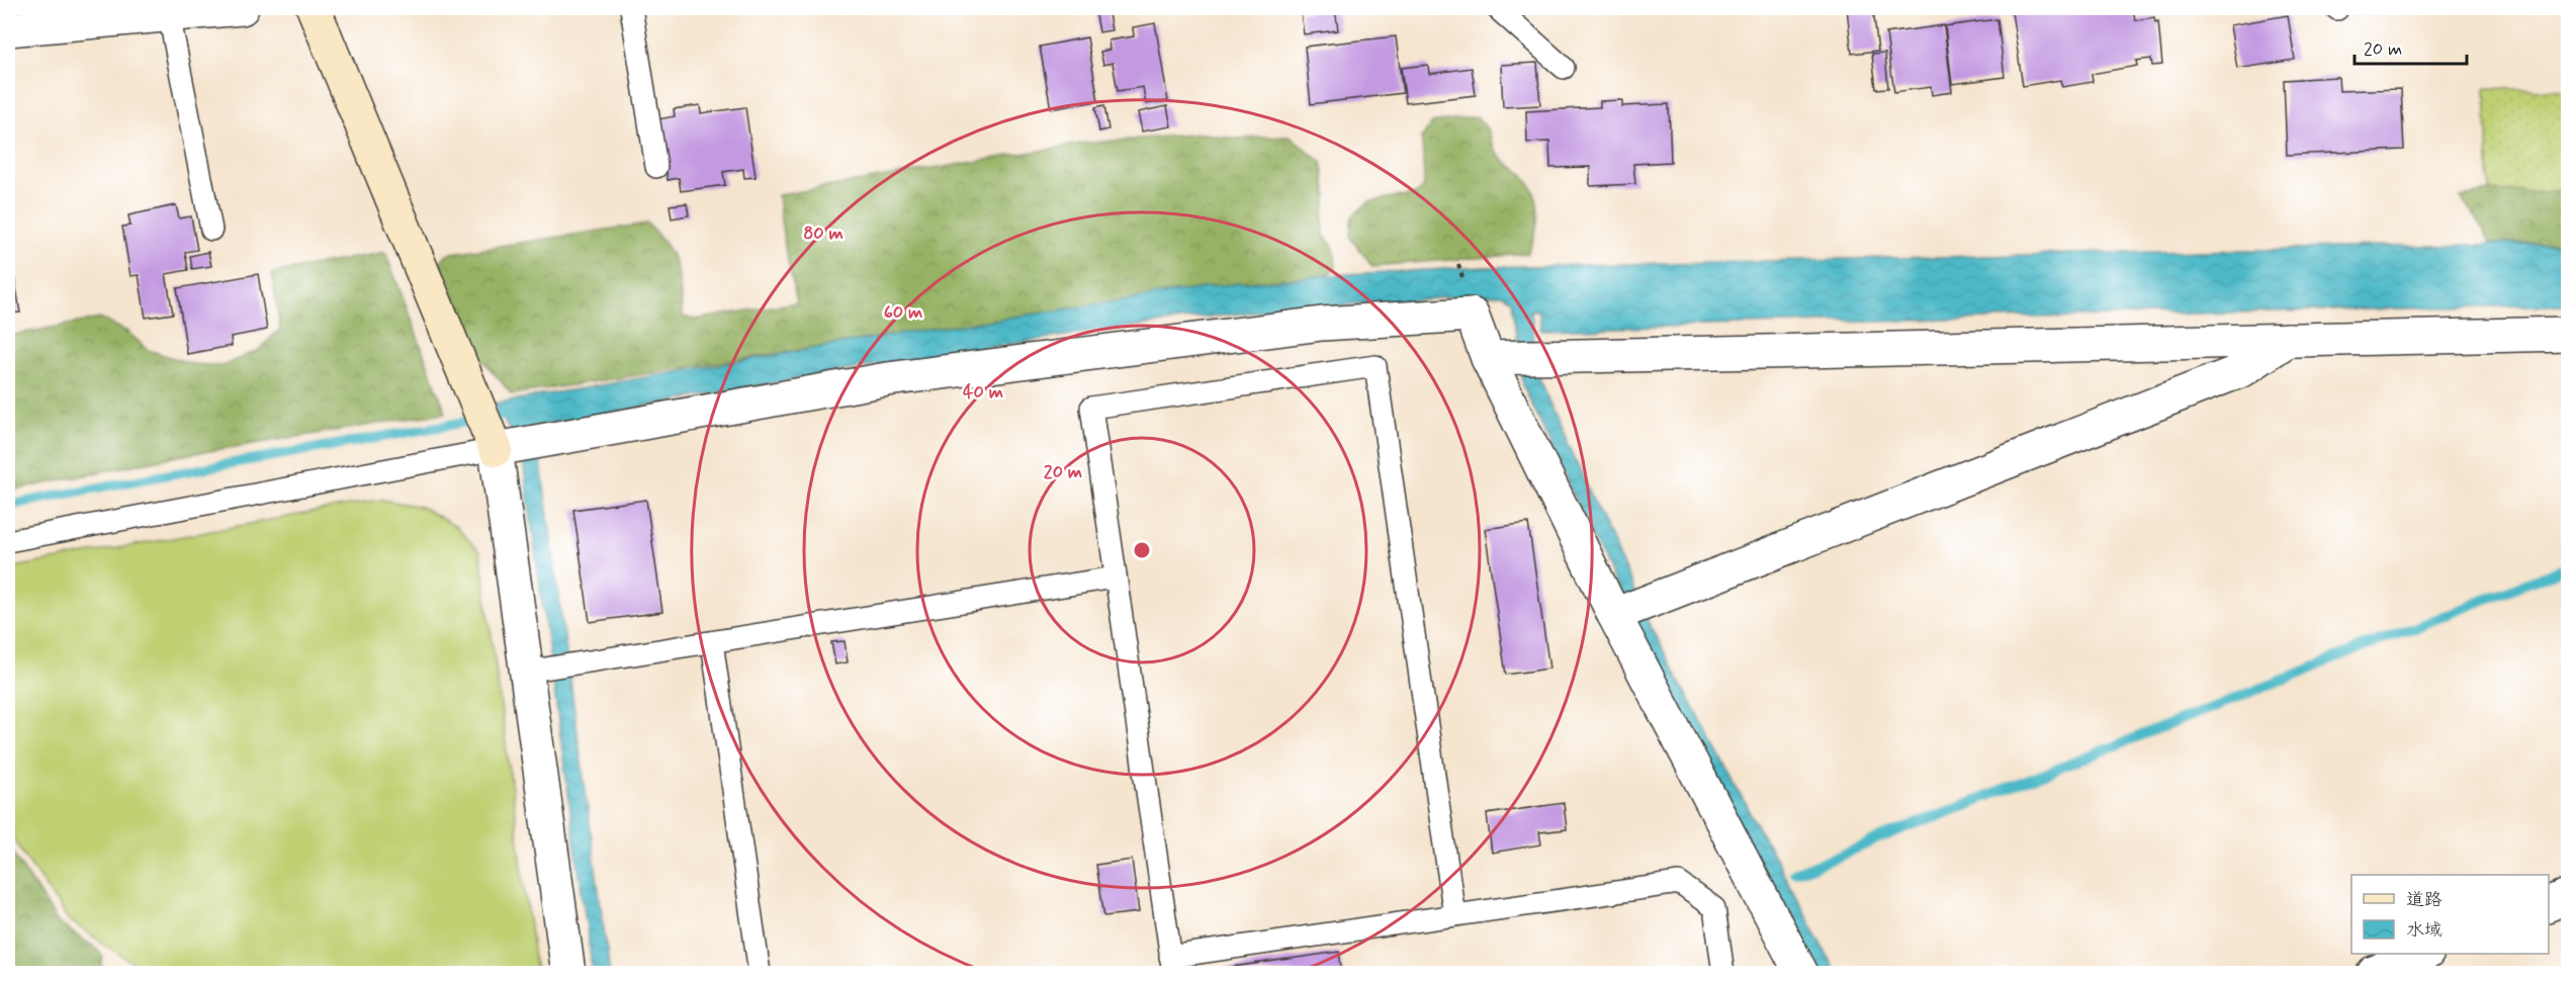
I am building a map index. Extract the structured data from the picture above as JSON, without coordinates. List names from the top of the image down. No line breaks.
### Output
{"legend":["道路","水域"],"scale_bar":"20 m","rings":["80 m","60 m","40 m","20 m"]}
